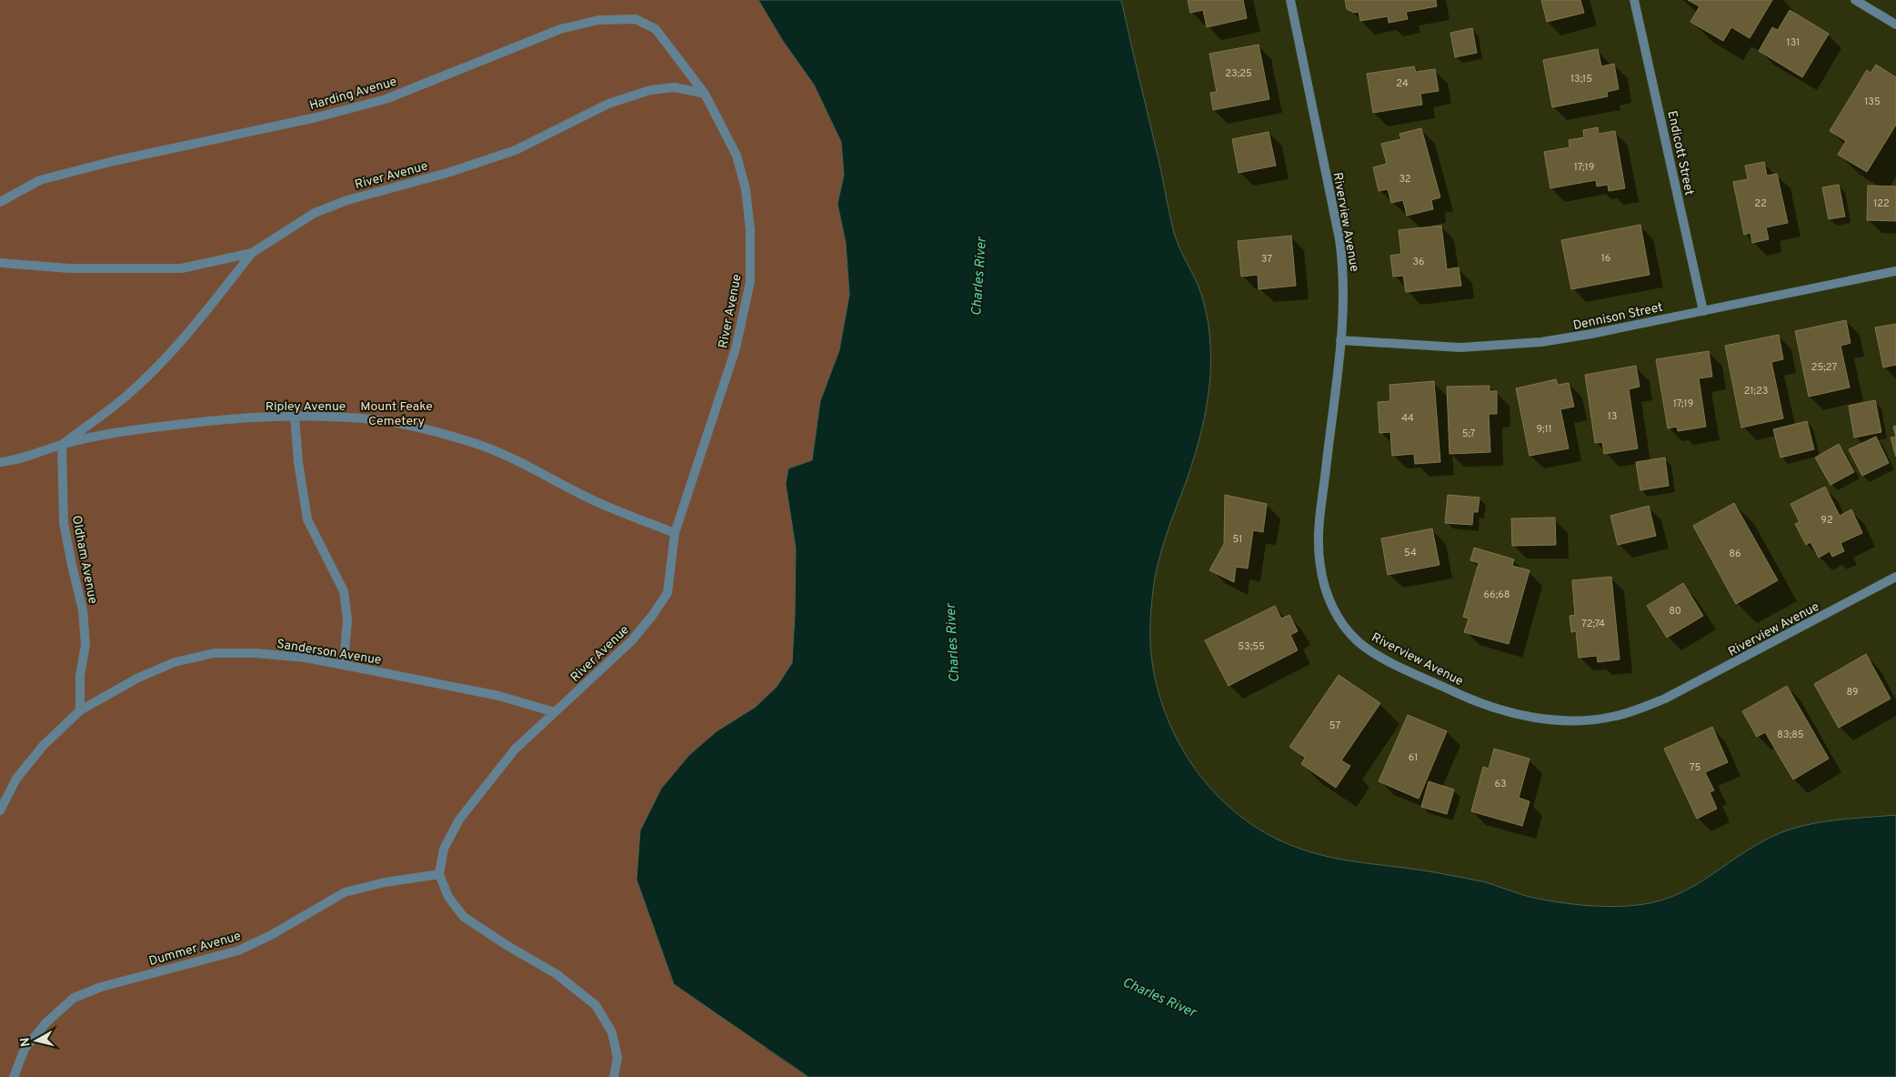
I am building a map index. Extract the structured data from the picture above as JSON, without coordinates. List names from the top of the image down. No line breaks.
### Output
{"streets":{"street":["Harding Avenue","Endicott Street","River Avenue","Riverview Avenue","Dennison Street","Ripley Avenue","Oldham Avenue","Sanderson Avenue","Dummer Avenue"]},"crossings":[["Harding Avenue","River Avenue"],["Endicott Street","Dennison Street"],["River Avenue","Ripley Avenue"],["River Avenue","Sanderson Avenue"],["River Avenue","Dummer Avenue"],["Riverview Avenue","Dennison Street"],["Ripley Avenue","Oldham Avenue"],["Oldham Avenue","Sanderson Avenue"]],"water":["Charles River"],"parks":["Mount Feake Cemetery"],"house_numbers":["131","23;25","13;15","24","135","17;19","32","22","122","16","37","36","25;27","21;23","17;19","13","44","9;11","5;7","92","51","54","86","66;68","80","72;74","53;55","89","57","83;85","61","75","63"],"north":"left"}
